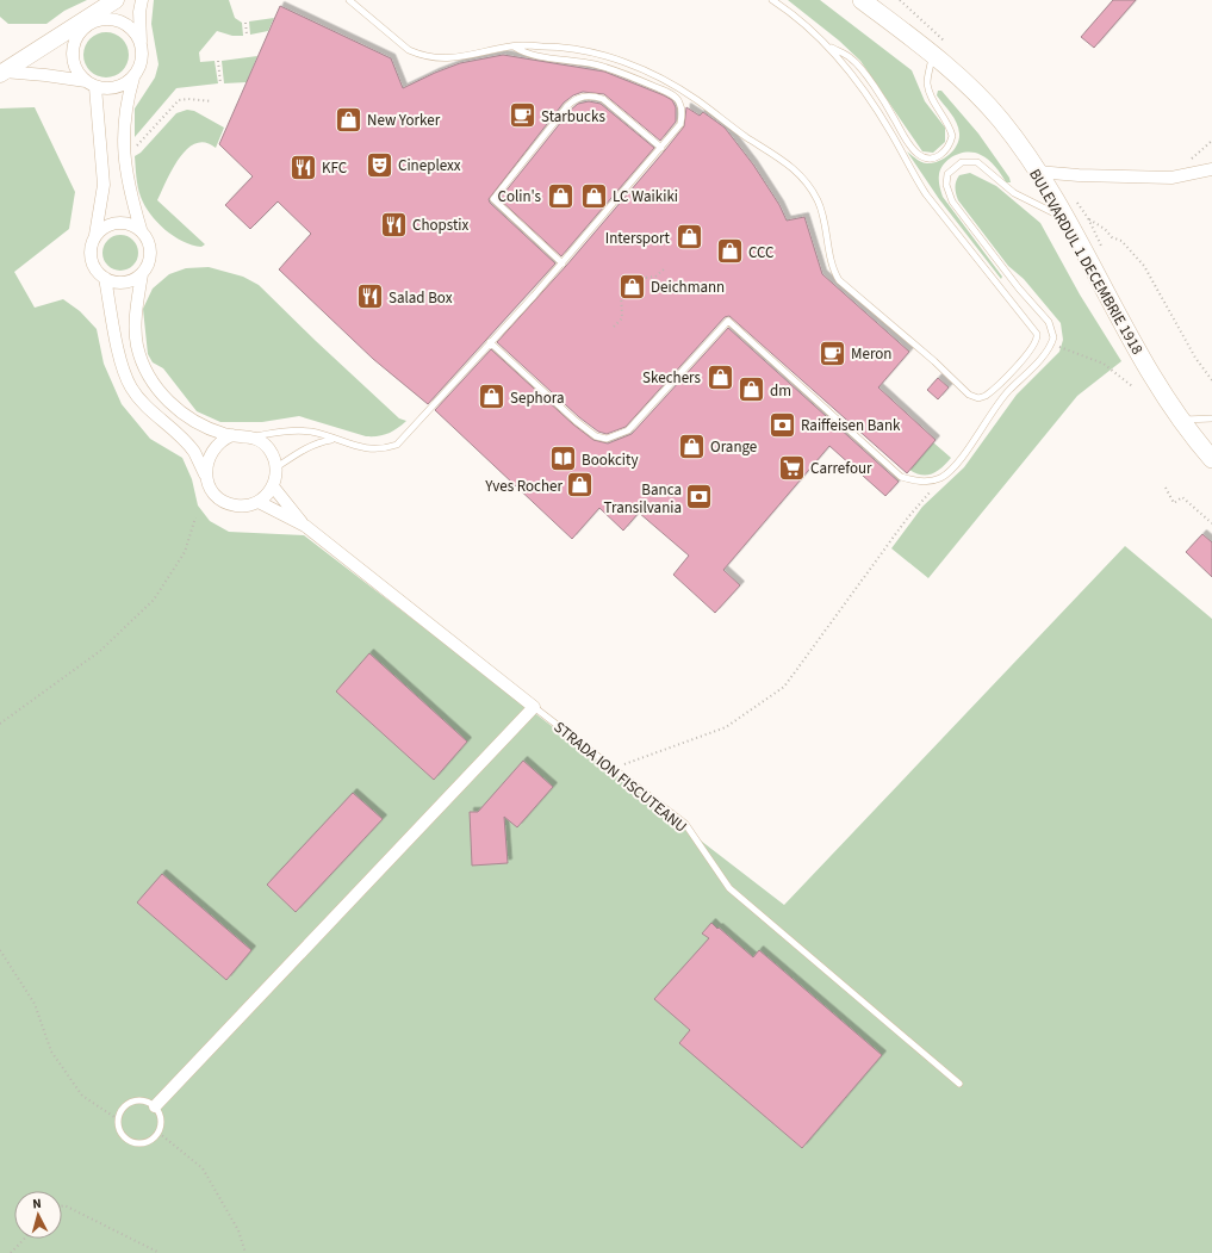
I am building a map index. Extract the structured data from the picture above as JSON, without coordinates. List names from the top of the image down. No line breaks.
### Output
{"streets":{"main road":["BULEVARDUL 1 DECEMBRIE 1918"],"street":["STRADA ION FISCUTEANU"]},"places":{"cafe":["Starbucks","Meron"],"shop":["New Yorker","Colin's","LC Waikiki","Intersport","CCC","Deichmann","Skechers","dm","Sephora","Orange","Yves Rocher"],"theatre":["Cineplexx"],"restaurant":["KFC","Chopstix","Salad Box"],"bank":["Raiffeisen Bank","Banca Transilvania"],"library":["Bookcity"],"supermarket":["Carrefour"]},"north":"top"}
